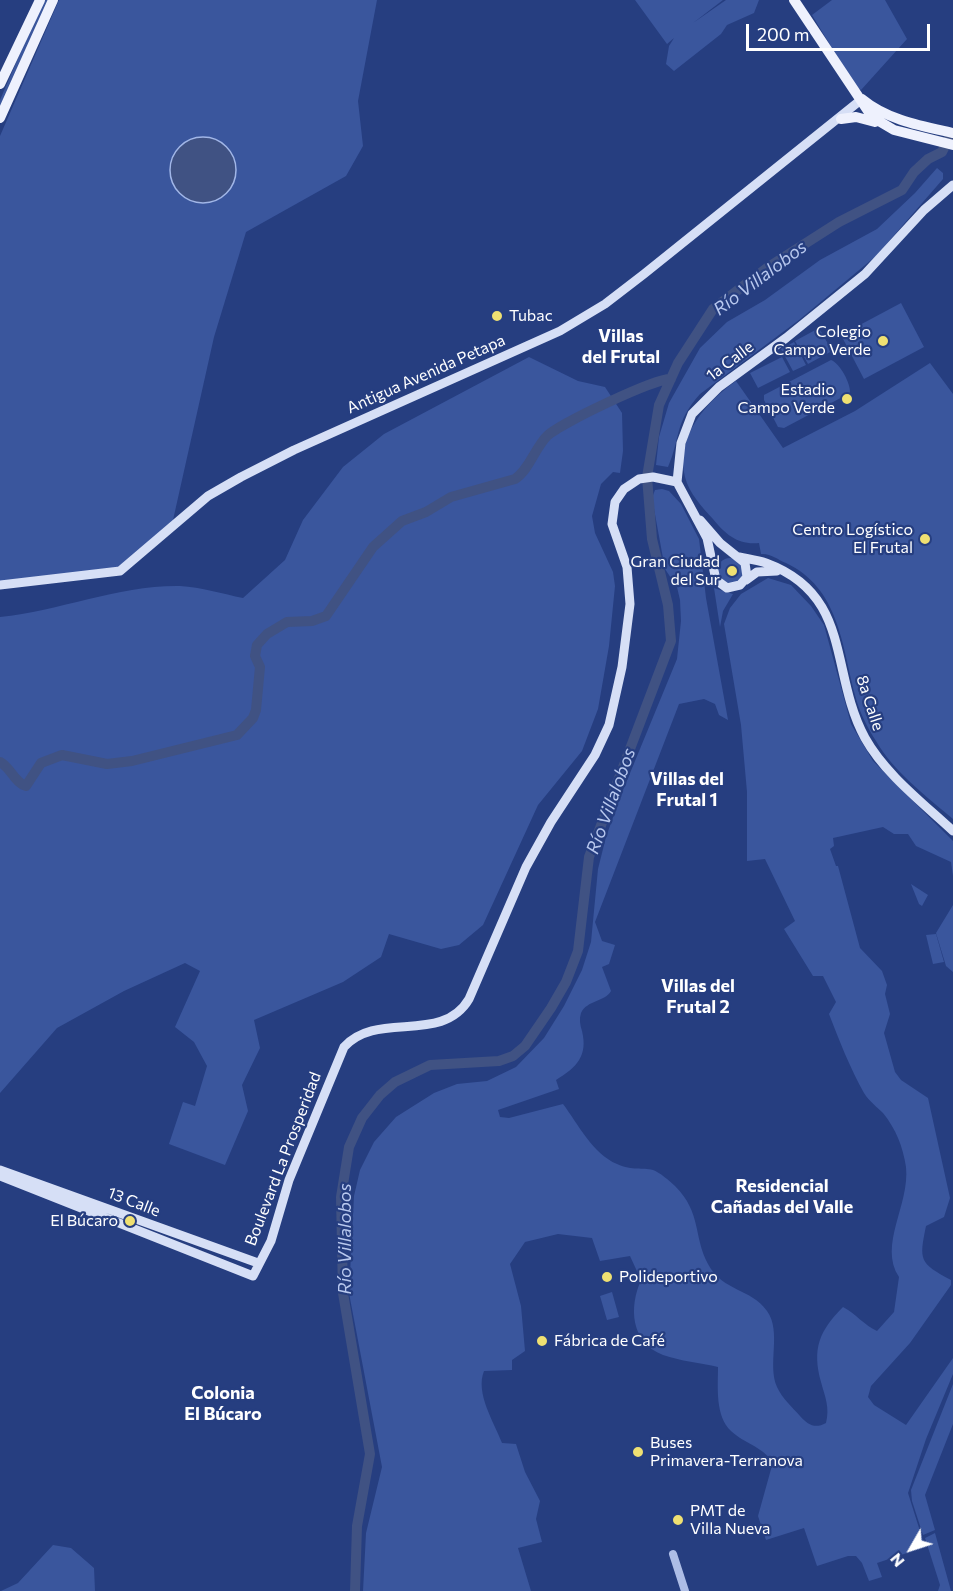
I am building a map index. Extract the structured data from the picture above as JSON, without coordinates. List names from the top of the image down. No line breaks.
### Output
{"streets":{"main road":["1a Calle","Antigua Avenida Petapa","8a Calle","Boulevard La Prosperidad","13 Calle"]},"crossings":[["1a Calle","Boulevard La Prosperidad"],["Boulevard La Prosperidad","13 Calle"]],"districts":["Villas del Frutal","Villas del Frutal 1","Villas del Frutal 2","Residencial Cañadas del Valle","Colonia El Búcaro"],"water":["Río Villalobos"],"places":["Tubac","Colegio Campo Verde","Estadio Campo Verde","Centro Logístico El Frutal","Gran Ciudad del Sur","El Búcaro","Polideportivo","Fábrica de Café","Buses Primavera-Terranova","PMT de Villa Nueva"],"scale_bar":"200 m","north":"bottom left"}
